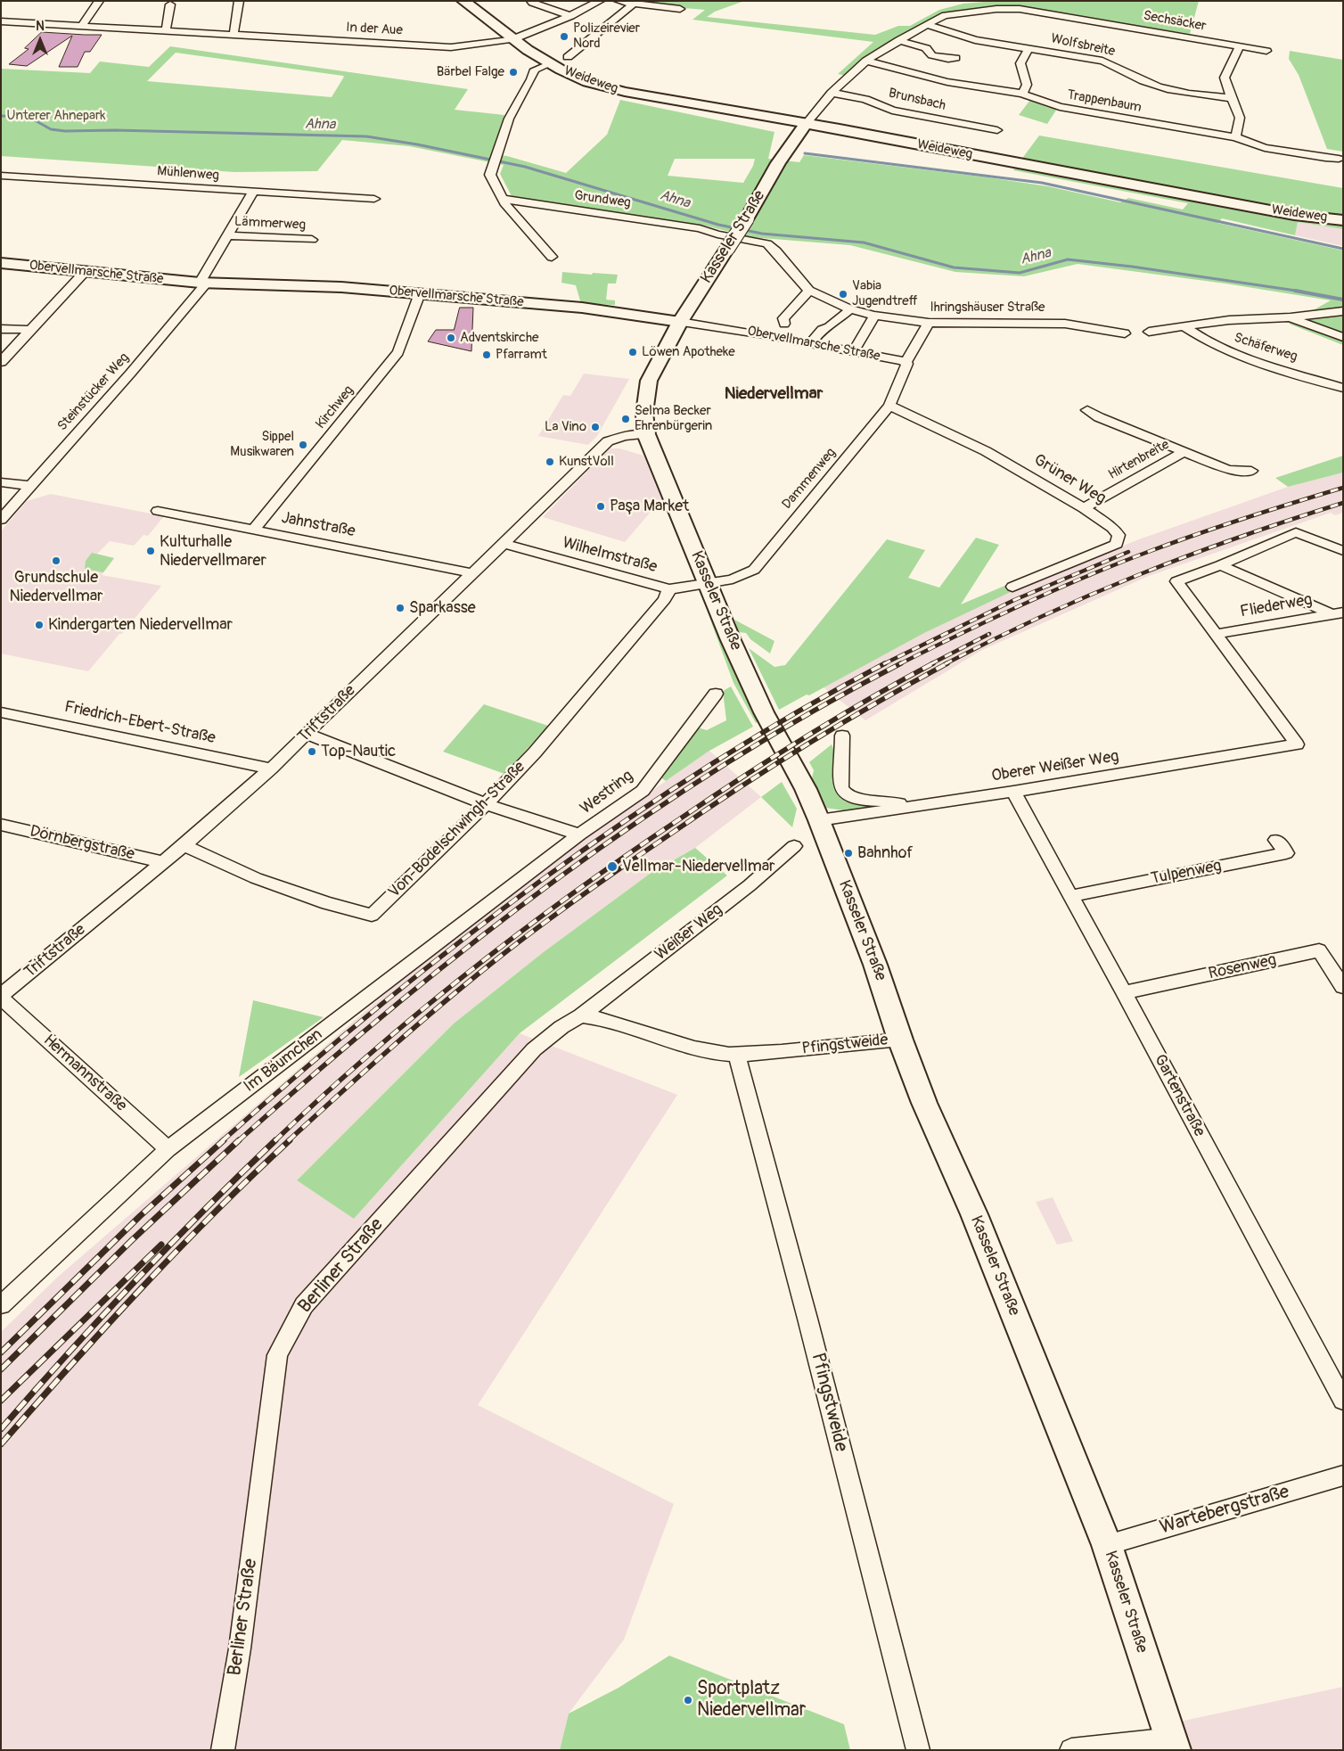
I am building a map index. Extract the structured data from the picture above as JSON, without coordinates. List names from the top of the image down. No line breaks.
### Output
{"streets":{"main road":["Weideweg","Kasseler Straße"],"street":["Sechsäcker","In der Aue","Wolfsbreite","Brunsbach","Trappenbaum","Mühlenweg","Grundweg","Lämmerweg","Obervellmarsche Straße","Ihringshäuser Straße","Schäferweg","Steinstücker Weg","Kirchweg","Hirtenbreite","Dammenweg","Grüner Weg","Jahnstraße","Wilhelmstraße","Fliederweg","Triftstraße","Friedrich-Ebert-Straße","Oberer Weißer Weg","Westring","Von-Bodelschwingh-Straße","Dörnbergstraße","Tulpenweg","Weißer Weg","Rosenweg","Pfingstweide","Im Bäumchen","Hermannstraße","Gartenstraße","Berliner Straße","Wartebergstraße"]},"crossings":[["Sechsäcker","Wolfsbreite"],["Sechsäcker","Weideweg"],["Sechsäcker","Brunsbach"],["Sechsäcker","Trappenbaum"],["Sechsäcker","Kasseler Straße"],["In der Aue","Weideweg"],["Weideweg","Kasseler Straße"],["Mühlenweg","Steinstücker Weg"],["Grundweg","Ihringshäuser Straße"],["Lämmerweg","Steinstücker Weg"],["Kasseler Straße","Obervellmarsche Straße"],["Kasseler Straße","Dammenweg"],["Kasseler Straße","Wilhelmstraße"],["Kasseler Straße","Triftstraße"],["Kasseler Straße","Oberer Weißer Weg"],["Kasseler Straße","Pfingstweide"],["Kasseler Straße","Wartebergstraße"],["Obervellmarsche Straße","Steinstücker Weg"],["Obervellmarsche Straße","Kirchweg"],["Obervellmarsche Straße","Dammenweg"],["Ihringshäuser Straße","Dammenweg"],["Kirchweg","Jahnstraße"],["Hirtenbreite","Grüner Weg"],["Dammenweg","Grüner Weg"],["Dammenweg","Wilhelmstraße"],["Jahnstraße","Triftstraße"],["Wilhelmstraße","Triftstraße"],["Wilhelmstraße","Von-Bodelschwingh-Straße"],["Fliederweg","Oberer Weißer Weg"],["Triftstraße","Friedrich-Ebert-Straße"],["Triftstraße","Westring"],["Triftstraße","Von-Bodelschwingh-Straße"],["Triftstraße","Dörnbergstraße"],["Triftstraße","Hermannstraße"],["Oberer Weißer Weg","Gartenstraße"],["Westring","Von-Bodelschwingh-Straße"],["Westring","Im Bäumchen"],["Tulpenweg","Gartenstraße"],["Weißer Weg","Pfingstweide"],["Weißer Weg","Berliner Straße"],["Rosenweg","Gartenstraße"],["Pfingstweide","Berliner Straße"],["Im Bäumchen","Hermannstraße"]],"districts":["Niedervellmar"],"water":["Ahna"],"parks":["Unterer Ahnepark"],"places":["Polizeirevier Nord","Bärbel Falge","Vabia Jugendtreff","Adventskirche","Löwen Apotheke","Pfarramt","Selma Becker Ehrenbürgerin","La Vino","Sippel Musikwaren","KunstVoll","Paşa Market","Kulturhalle Niedervellmarer","Grundschule Niedervellmar","Sparkasse","Kindergarten Niedervellmar","Top-Nautic","Bahnhof","Vellmar-Niedervellmar","Sportplatz Niedervellmar"],"north":"top"}
